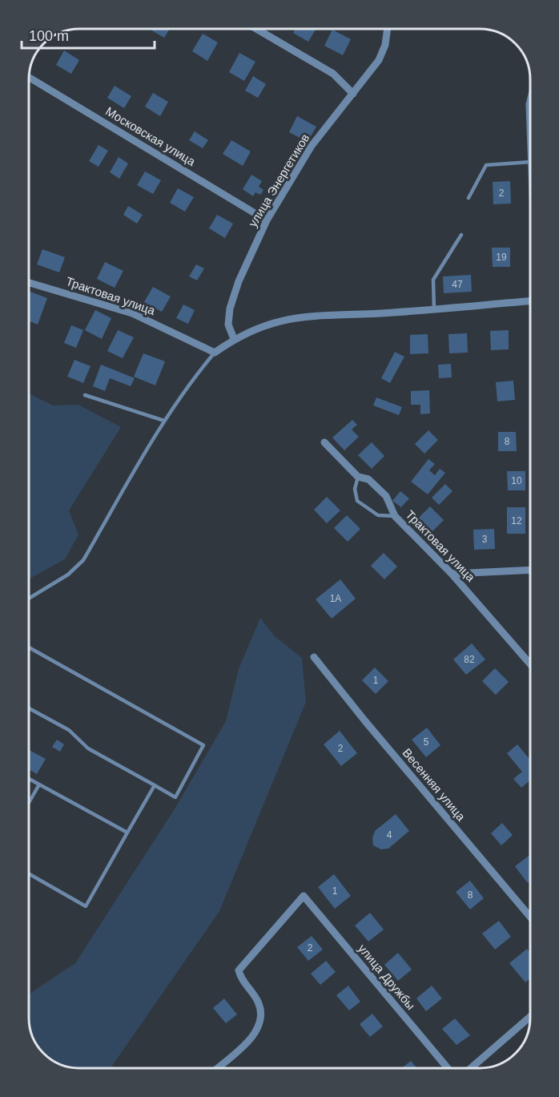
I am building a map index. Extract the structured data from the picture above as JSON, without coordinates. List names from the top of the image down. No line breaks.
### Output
{"streets":{"street":["Московская улица","улица Энергетиков","Трактовая улица","Весенняя улица","улица Дружбы"]},"crossings":[["Московская улица","улица Энергетиков"]],"house_numbers":["2","19","47","8","10","12","3","1А","82","1","5","2","4","1","8","2"],"scale_bar":"100 m"}
